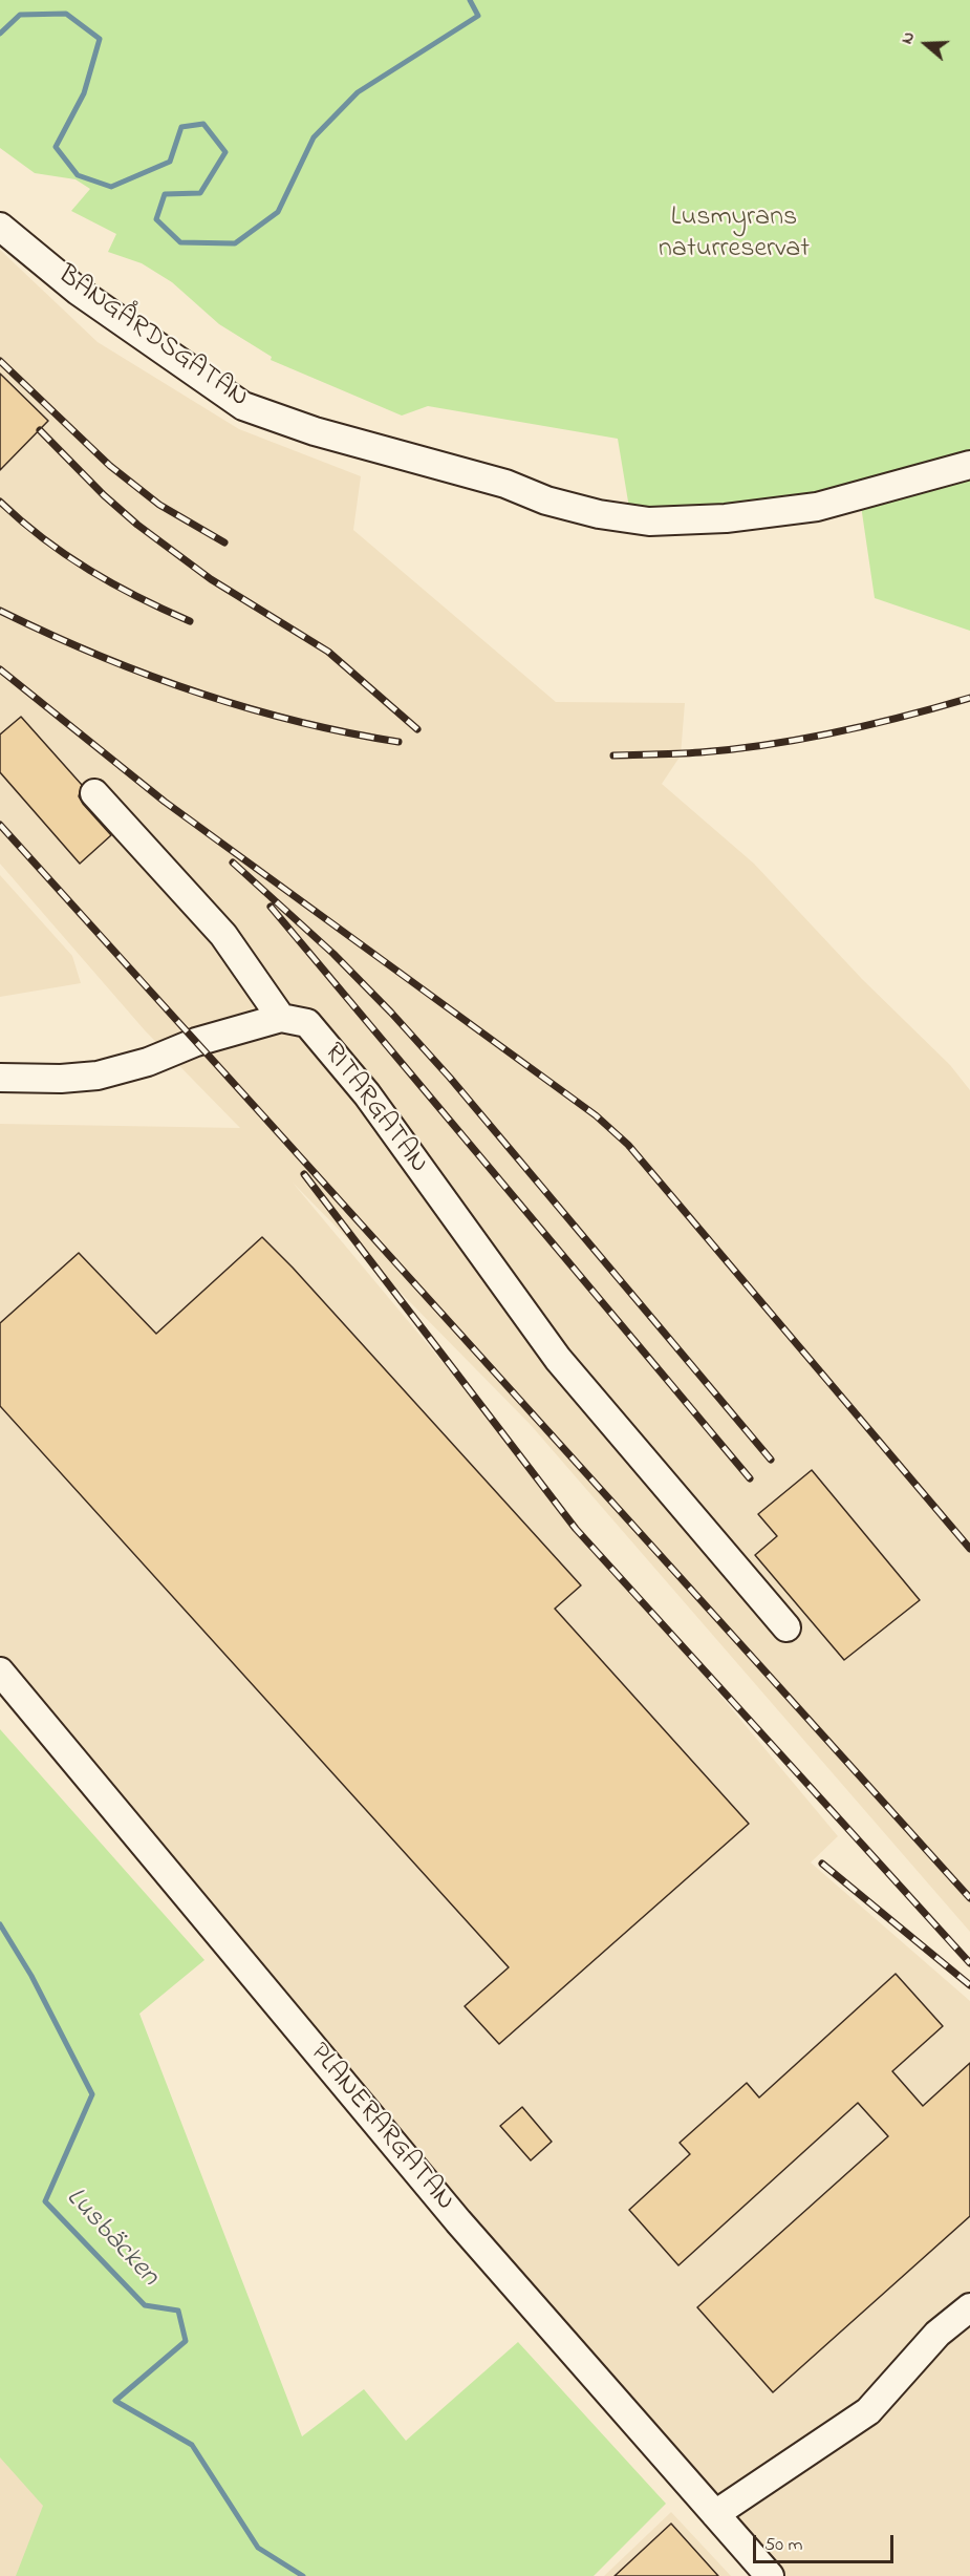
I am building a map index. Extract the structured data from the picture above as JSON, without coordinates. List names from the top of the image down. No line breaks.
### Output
{"streets":{"street":["BANGÅRDSGATAN","RITARGATAN","PLANERARGATAN"]},"water":["Lusbäcken"],"parks":["Lusmyrans naturreservat"],"scale_bar":"50 m","north":"left"}
